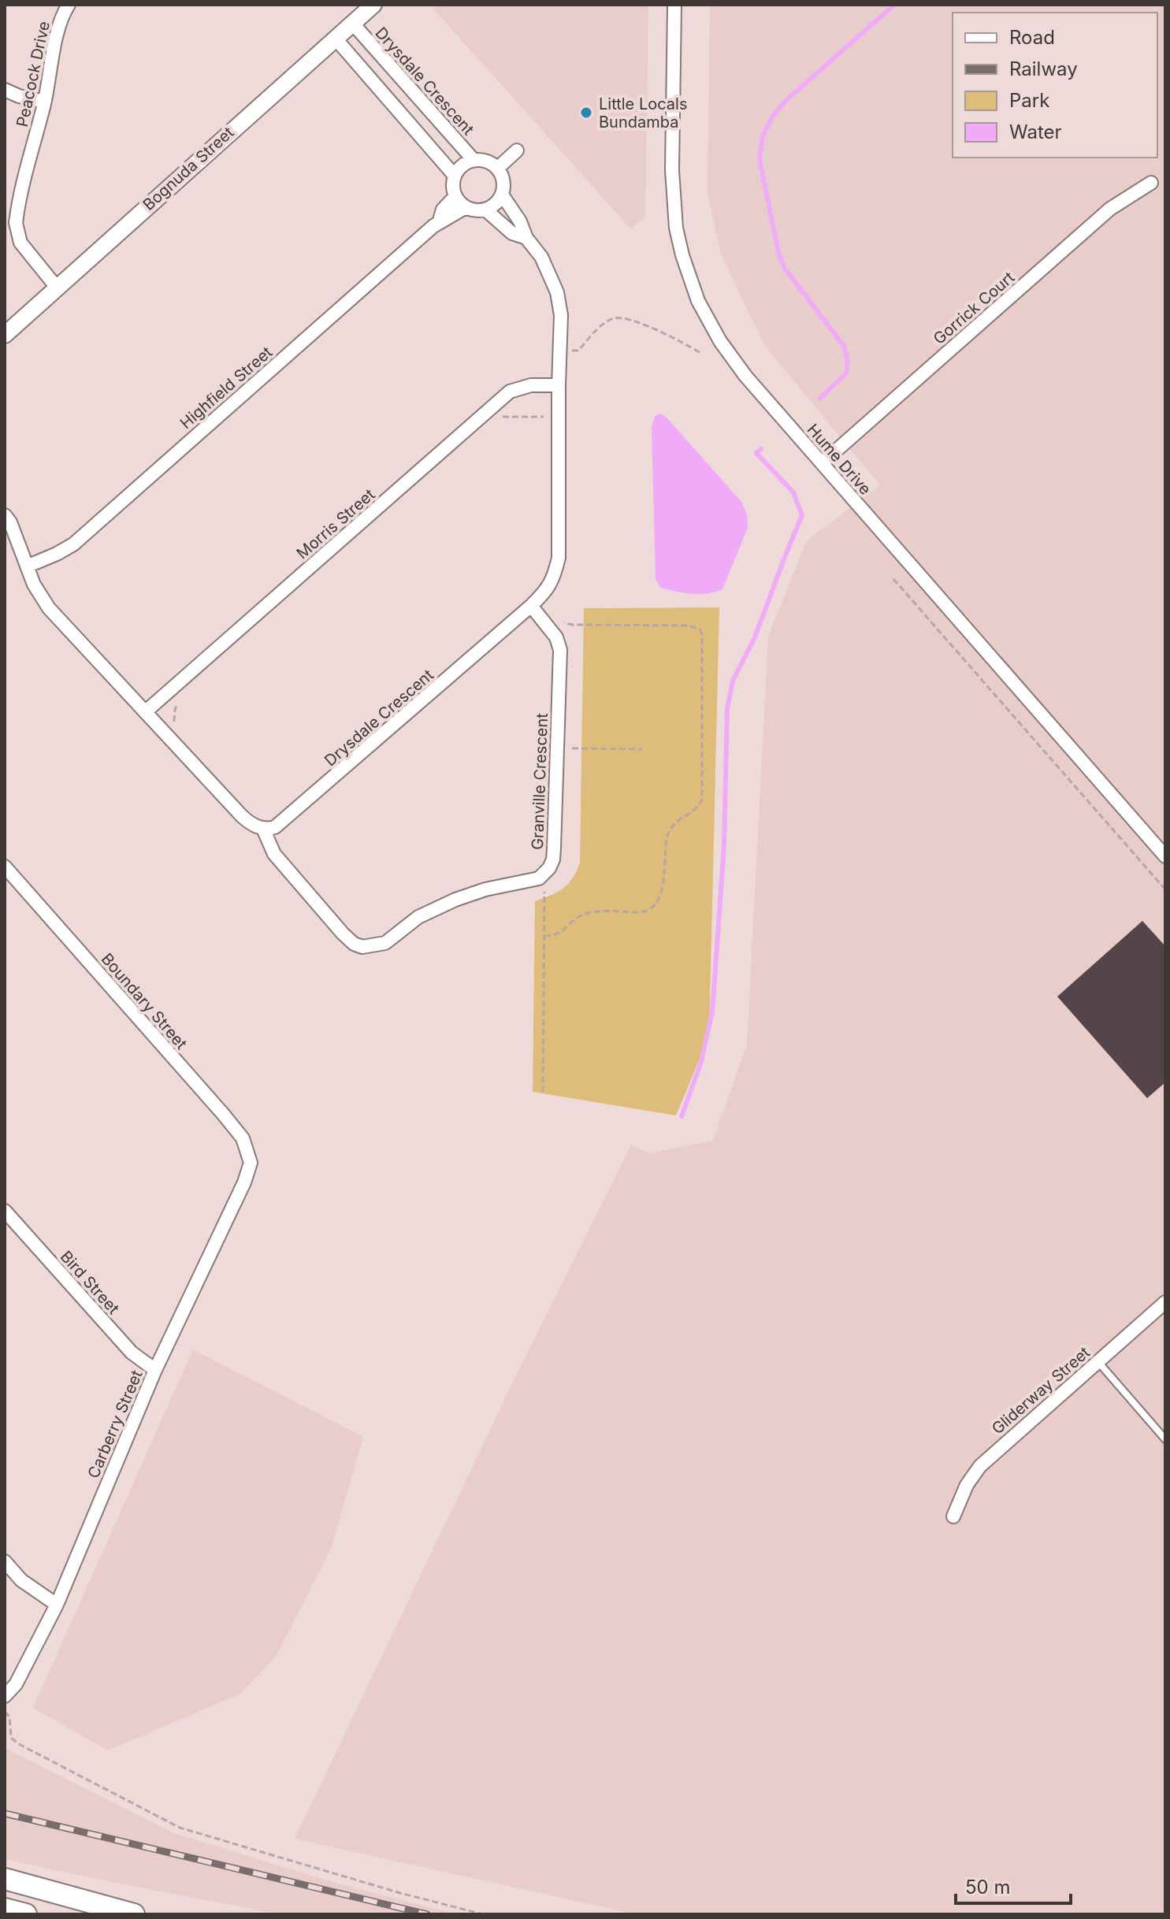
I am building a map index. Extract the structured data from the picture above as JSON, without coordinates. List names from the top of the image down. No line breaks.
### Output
{"streets":{"street":["Peacock Drive","Drysdale Crescent","Bognuda Street","Gorrick Court","Highfield Street","Hume Drive","Morris Street","Granville Crescent","Boundary Street","Bird Street","Gliderway Street","Carberry Street"]},"crossings":[["Peacock Drive","Bognuda Street"],["Drysdale Crescent","Bognuda Street"],["Drysdale Crescent","Highfield Street"],["Drysdale Crescent","Morris Street"],["Drysdale Crescent","Granville Crescent"],["Gorrick Court","Hume Drive"],["Boundary Street","Carberry Street"],["Bird Street","Carberry Street"]],"places":["Little Locals Bundamba"],"legend":["Road","Railway","Park","Water"],"scale_bar":"50 m"}
